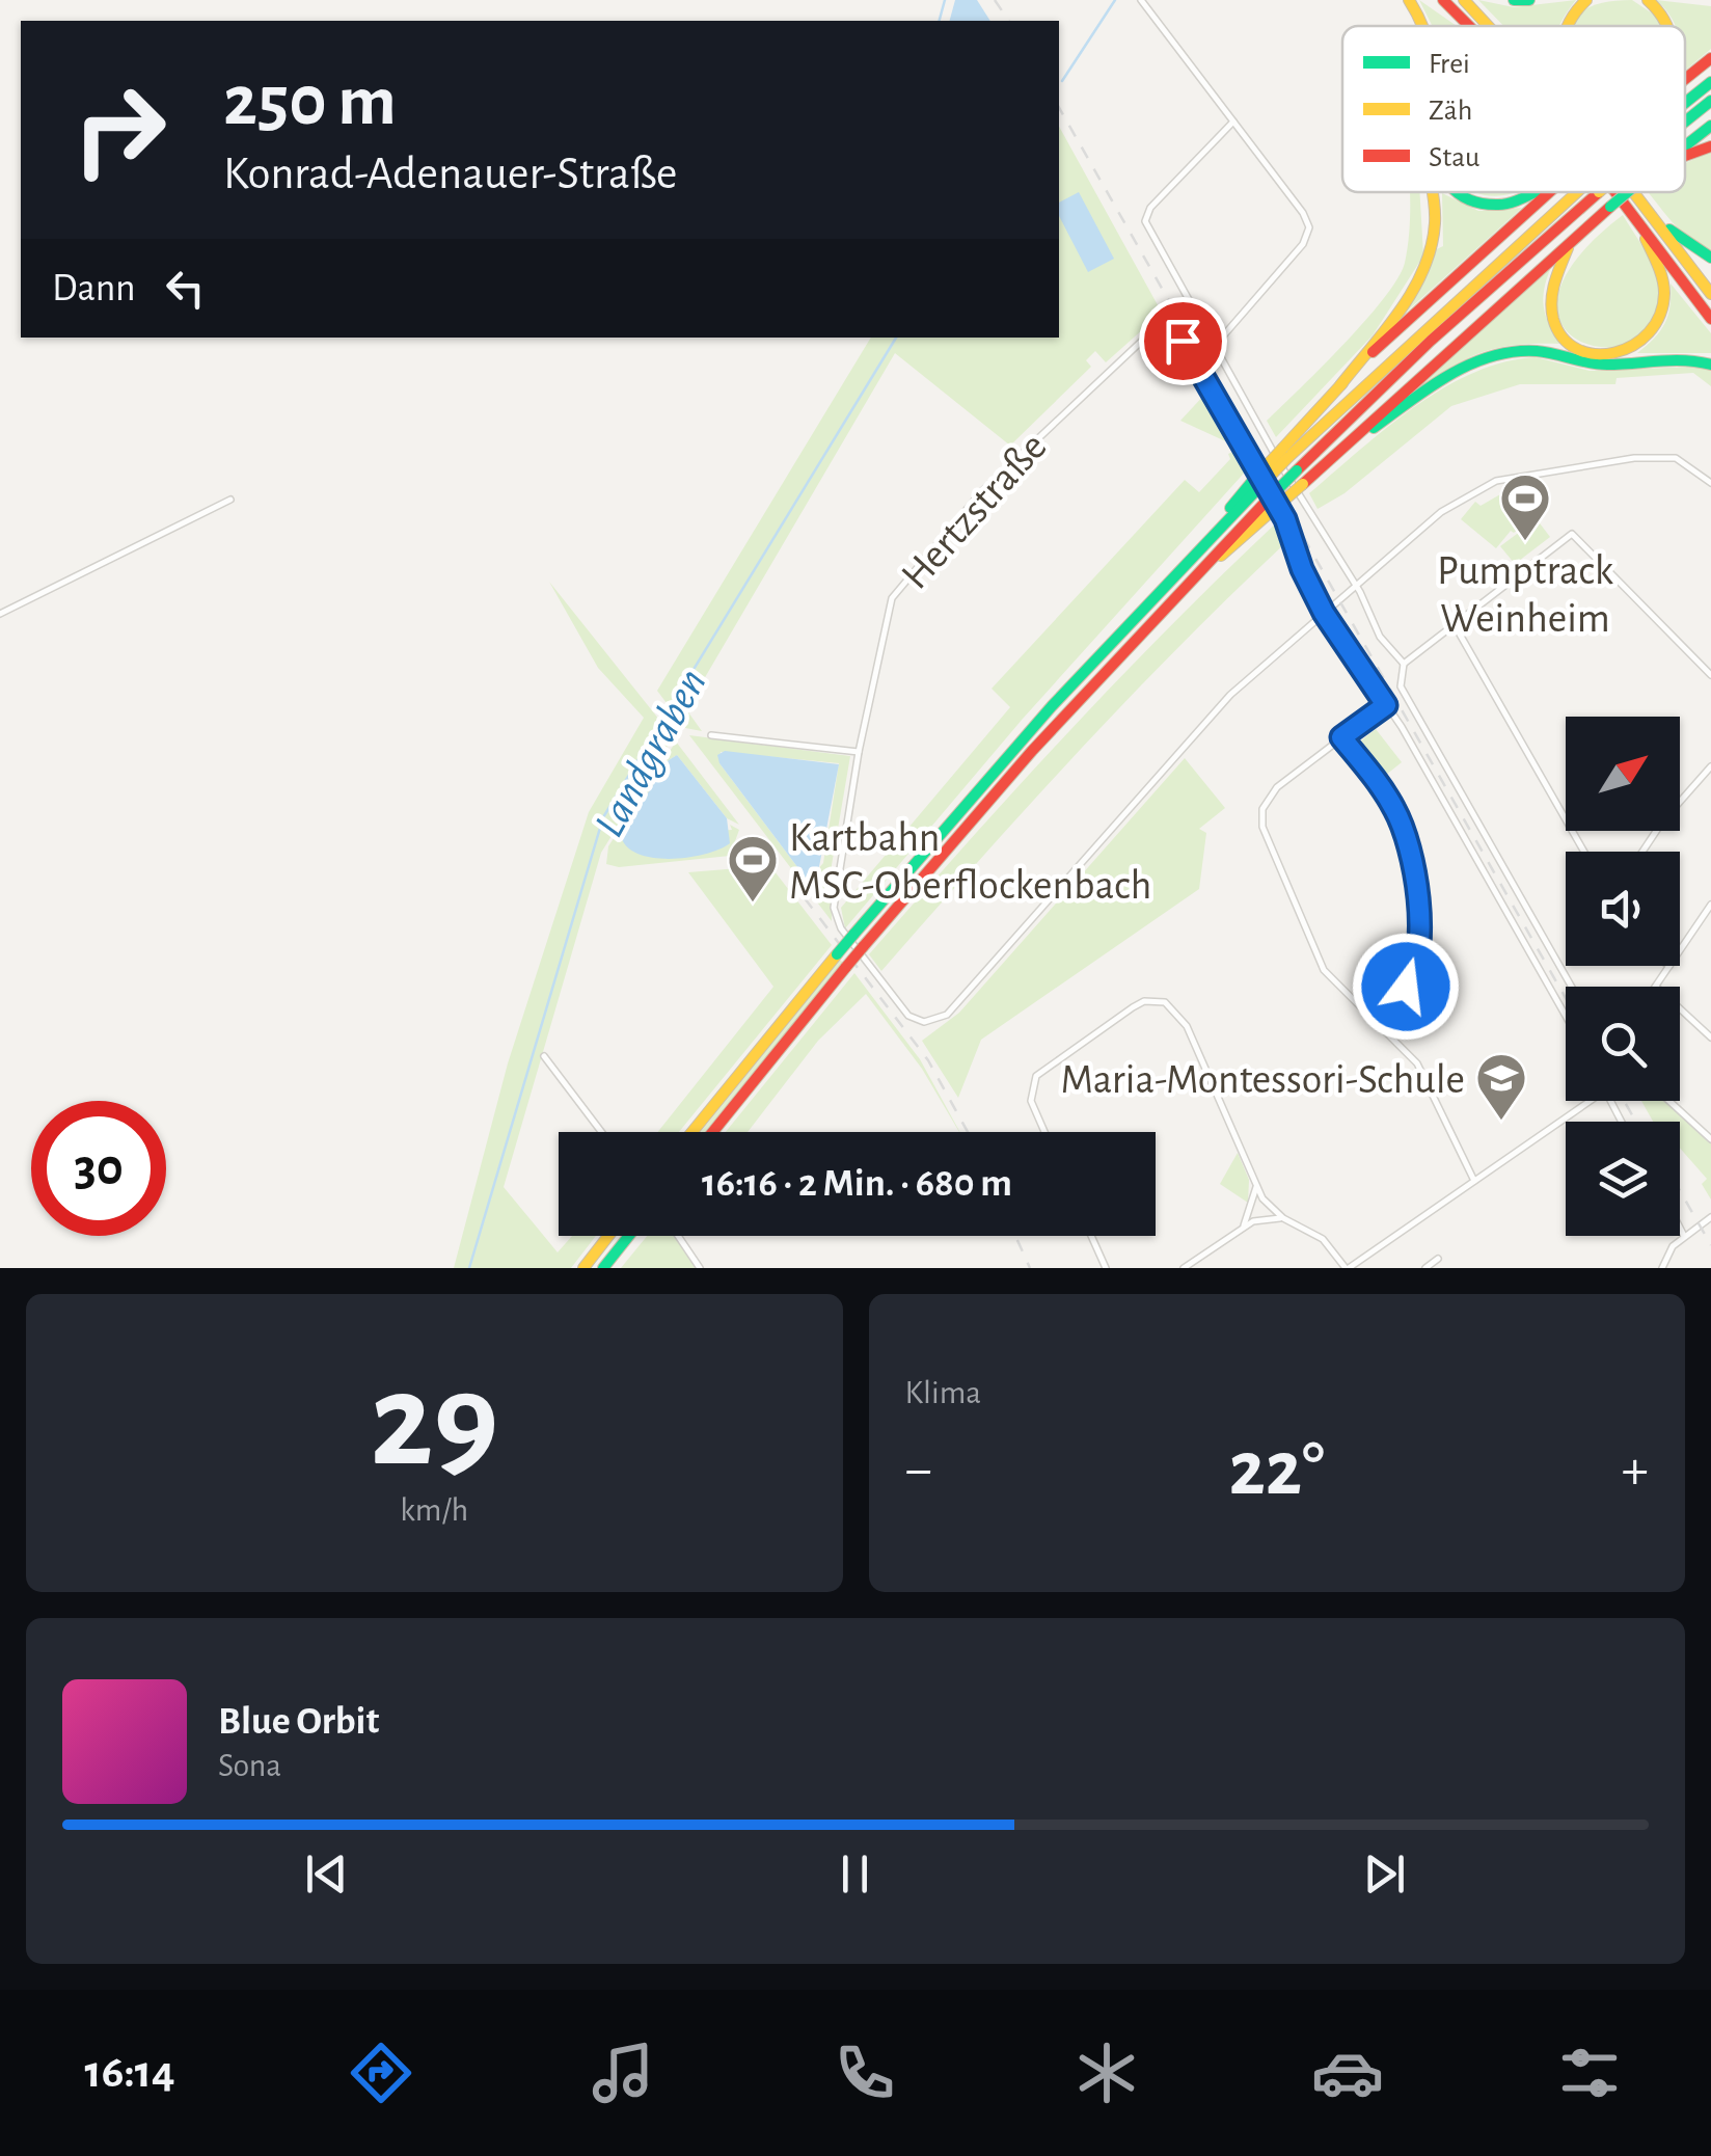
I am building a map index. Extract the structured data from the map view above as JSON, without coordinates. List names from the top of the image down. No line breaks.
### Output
{"streets":{"street":["Hertzstraße"]},"water":["Landgraben"],"places":{"sports":["Pumptrack Weinheim","Kartbahn MSC-Oberflockenbach"],"school or university":["Maria-Montessori-Schule"]},"legend":["Frei","Zäh","Stau"],"north":"top right","page":{"turn":["250 m","Konrad-Adenauer-Straße"],"then":"Dann","limit":"30","trip":"16:16 · 2 Min. · 680 m","tile":[["29","km/h"],"Klima"],"heat":["−","22°","+"],"song":["Blue Orbit","Sona"],"tabs":"16:14"}}
